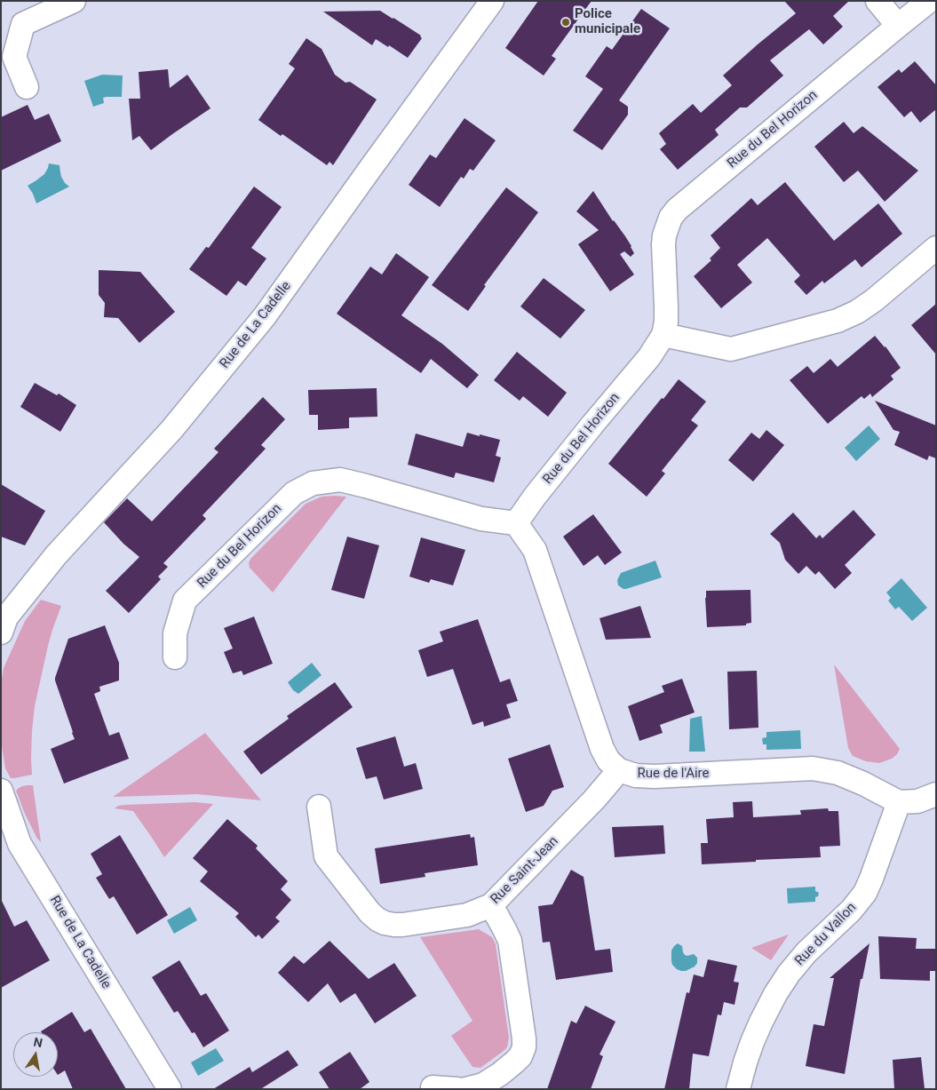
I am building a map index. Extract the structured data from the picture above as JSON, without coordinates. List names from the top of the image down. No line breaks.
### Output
{"streets":{"street":["Rue du Bel Horizon","Rue de La Cadelle","Rue de l'Aire","Rue Saint-Jean","Rue du Vallon"]},"crossings":[["Rue du Bel Horizon","Rue de l'Aire"],["Rue de l'Aire","Rue Saint-Jean"],["Rue de l'Aire","Rue du Vallon"]],"places":["Police municipale"],"north":"top"}
